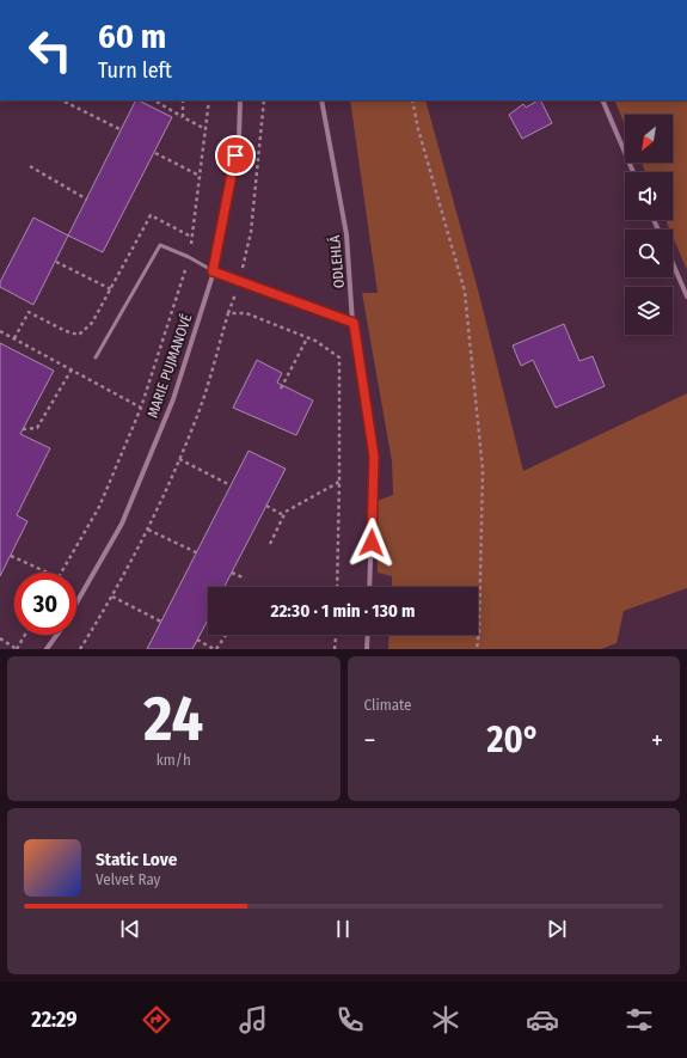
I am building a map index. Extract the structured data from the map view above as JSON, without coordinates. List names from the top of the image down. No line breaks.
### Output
{"streets":{"street":["ODLEHLÁ","MARIE PUJMANOVÉ"]},"north":"bottom left","page":{"turn":["60 m","Turn left"],"limit":"30","trip":"22:30 · 1 min · 130 m","tile":[["24","km/h"],"Climate"],"heat":["−","20°","+"],"song":["Static Love","Velvet Ray"],"tabs":"22:29"}}
